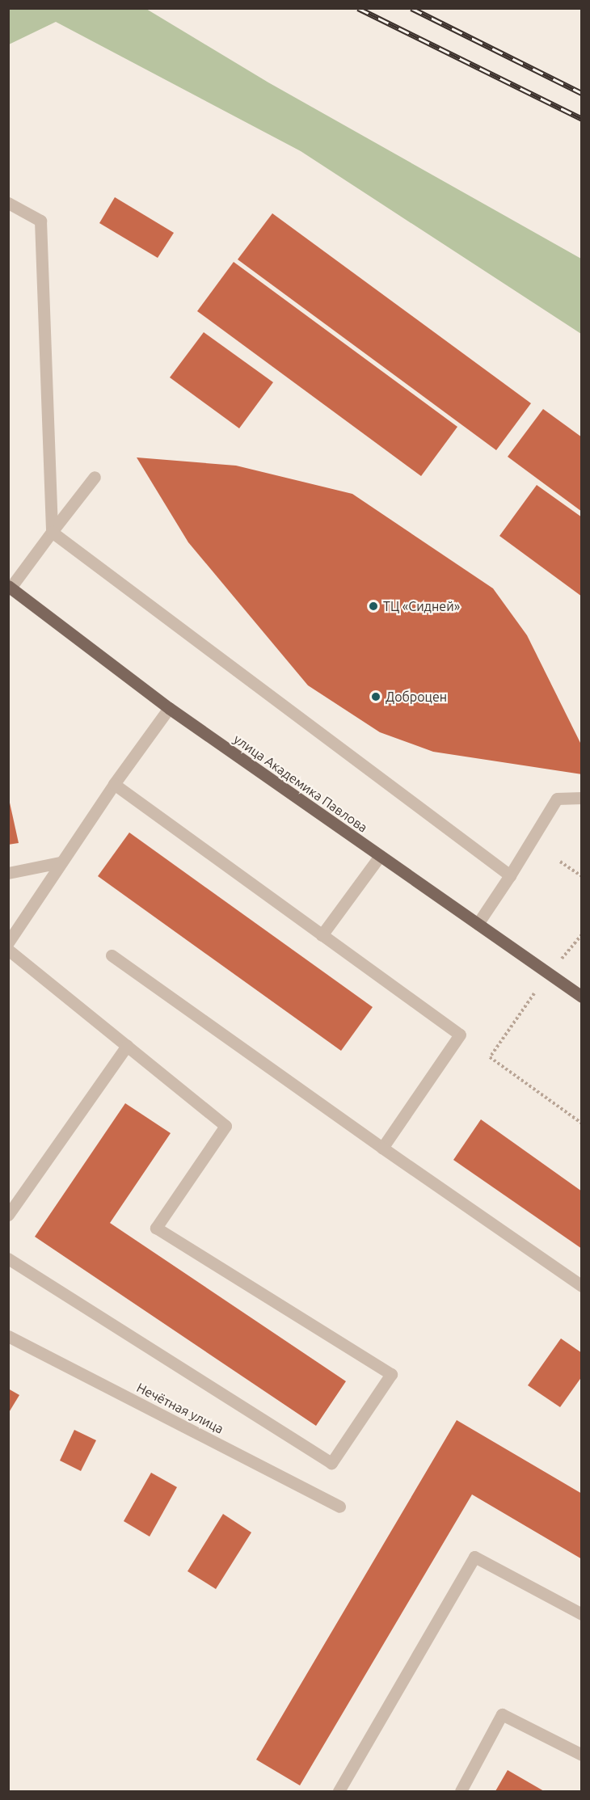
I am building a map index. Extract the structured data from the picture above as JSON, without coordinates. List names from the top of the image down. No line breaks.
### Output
{"streets":{"main road":["улица Академика Павлова"],"street":["Нечётная улица"]},"places":["ТЦ «Сидней»","Доброцен"]}
